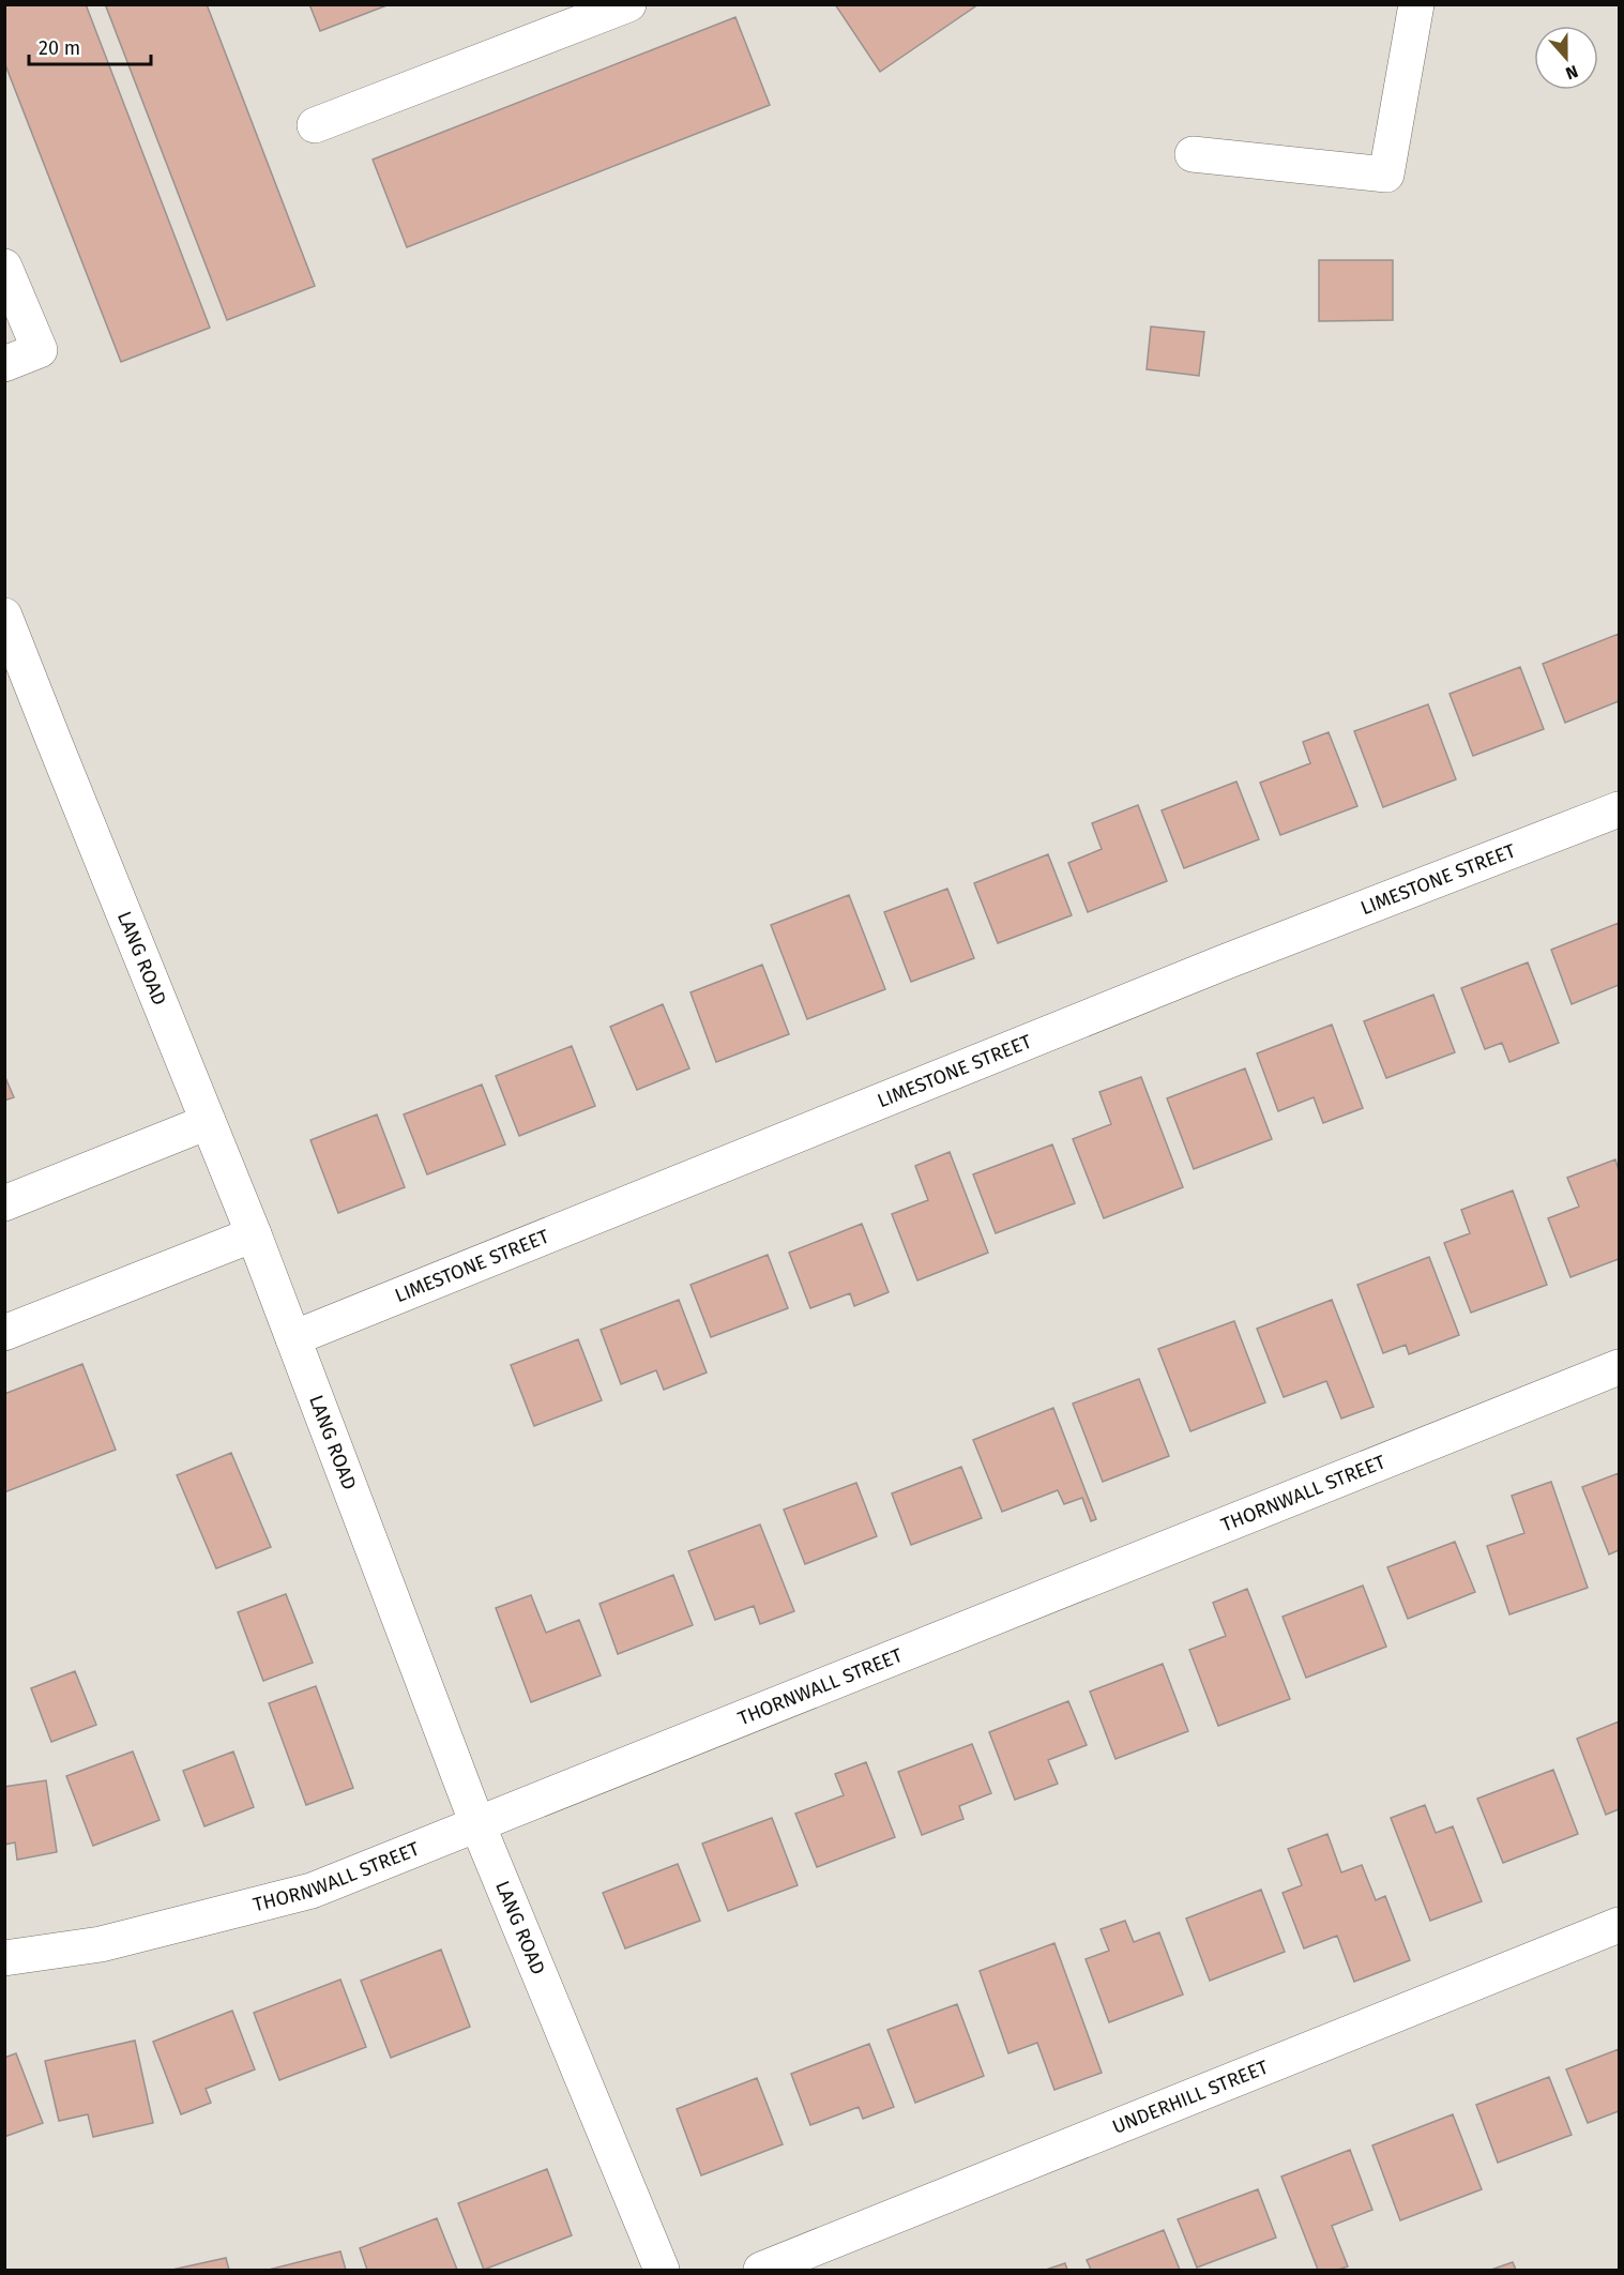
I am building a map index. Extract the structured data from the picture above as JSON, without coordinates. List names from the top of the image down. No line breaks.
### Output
{"streets":{"street":["LIMESTONE STREET","LANG ROAD","THORNWALL STREET","UNDERHILL STREET"]},"crossings":[["LIMESTONE STREET","LANG ROAD"],["LANG ROAD","THORNWALL STREET"]],"scale_bar":"20 m","north":"bottom"}
